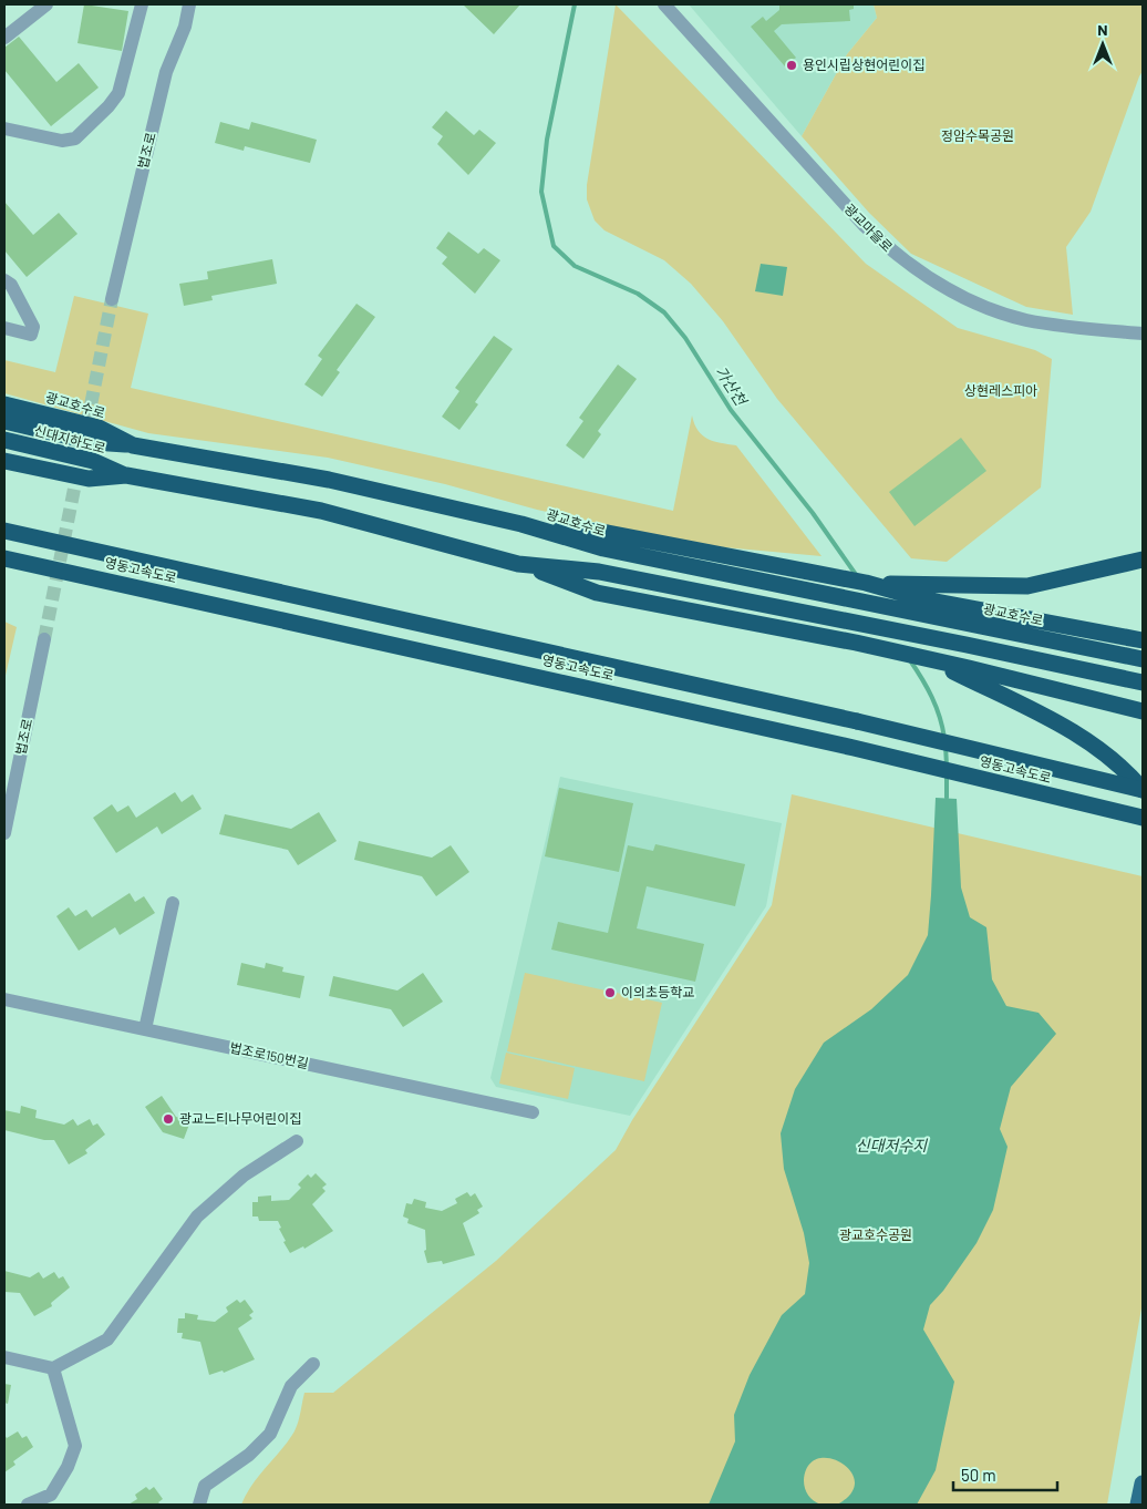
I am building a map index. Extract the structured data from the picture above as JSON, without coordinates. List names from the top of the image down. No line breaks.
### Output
{"streets":{"highway":["광교호수로","신대지하도로","영동고속도로"],"street":["법조로","광교마을로","법조로150번길"]},"crossings":[["광교호수로","신대지하도로"]],"water":["가산천","신대저수지"],"parks":["정암수목공원","상현레스피아","광교호수공원"],"places":["용인시립상현어린이집","이의초등학교","광교느티나무어린이집"],"scale_bar":"50 m","north":"top"}
